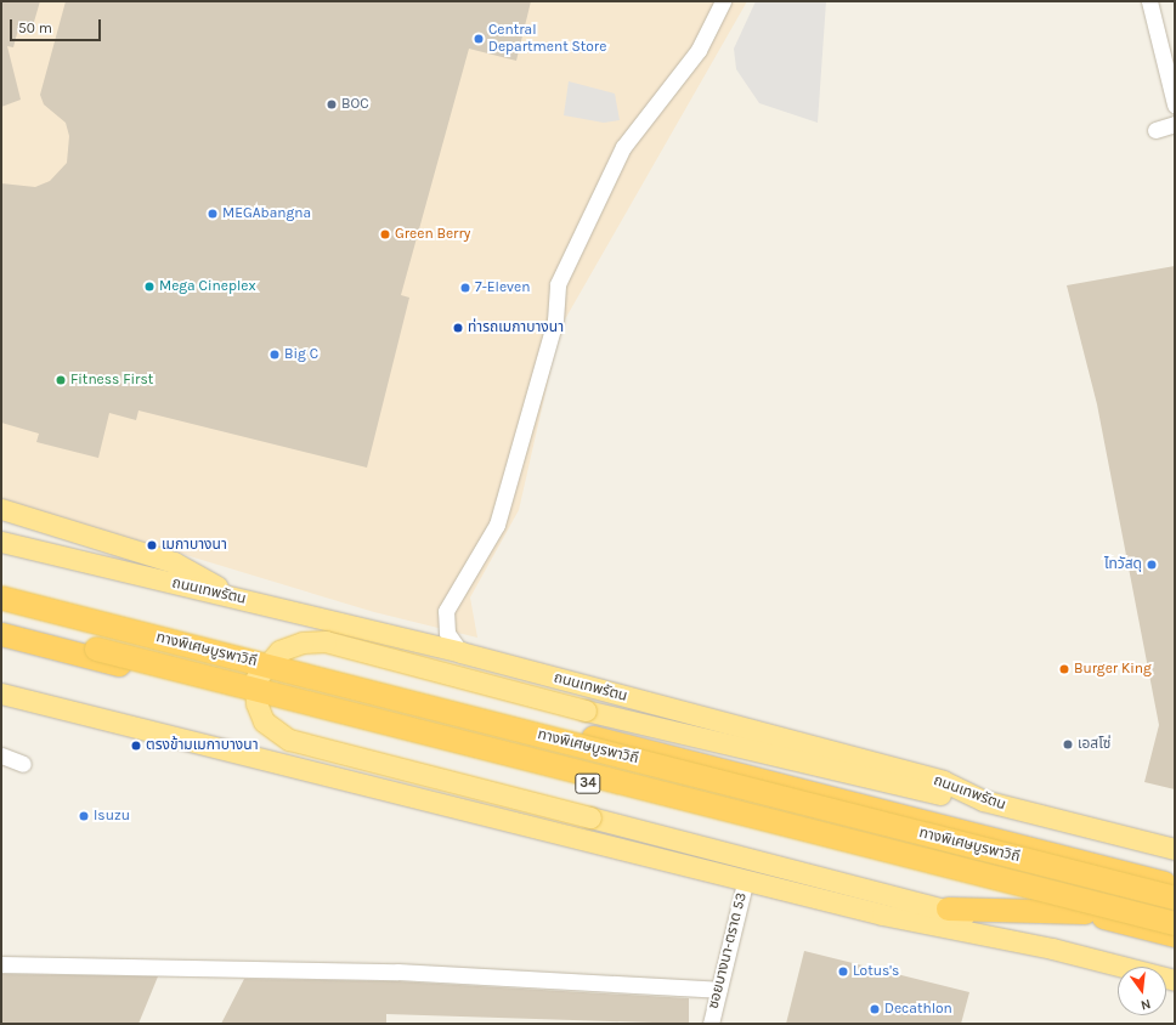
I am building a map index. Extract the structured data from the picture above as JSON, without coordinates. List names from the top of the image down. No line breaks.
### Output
{"streets":{"highway":["ทางพิเศษบูรพาวิถี","34"],"main road":["ถนนเทพรัตน"],"street":["ซอยบางนา-ตราด 53"]},"places":["Central Department Store","BOC","MEGAbangna","Green Berry","Mega Cineplex","7-Eleven","ท่ารถเมกาบางนา","Big C","Fitness First","เมกาบางนา","ไทวัสดุ","Burger King","เอสโซ่","ตรงข้ามเมกาบางนา","Isuzu","Lotus's","Decathlon"],"scale_bar":"50 m","north":"bottom"}
